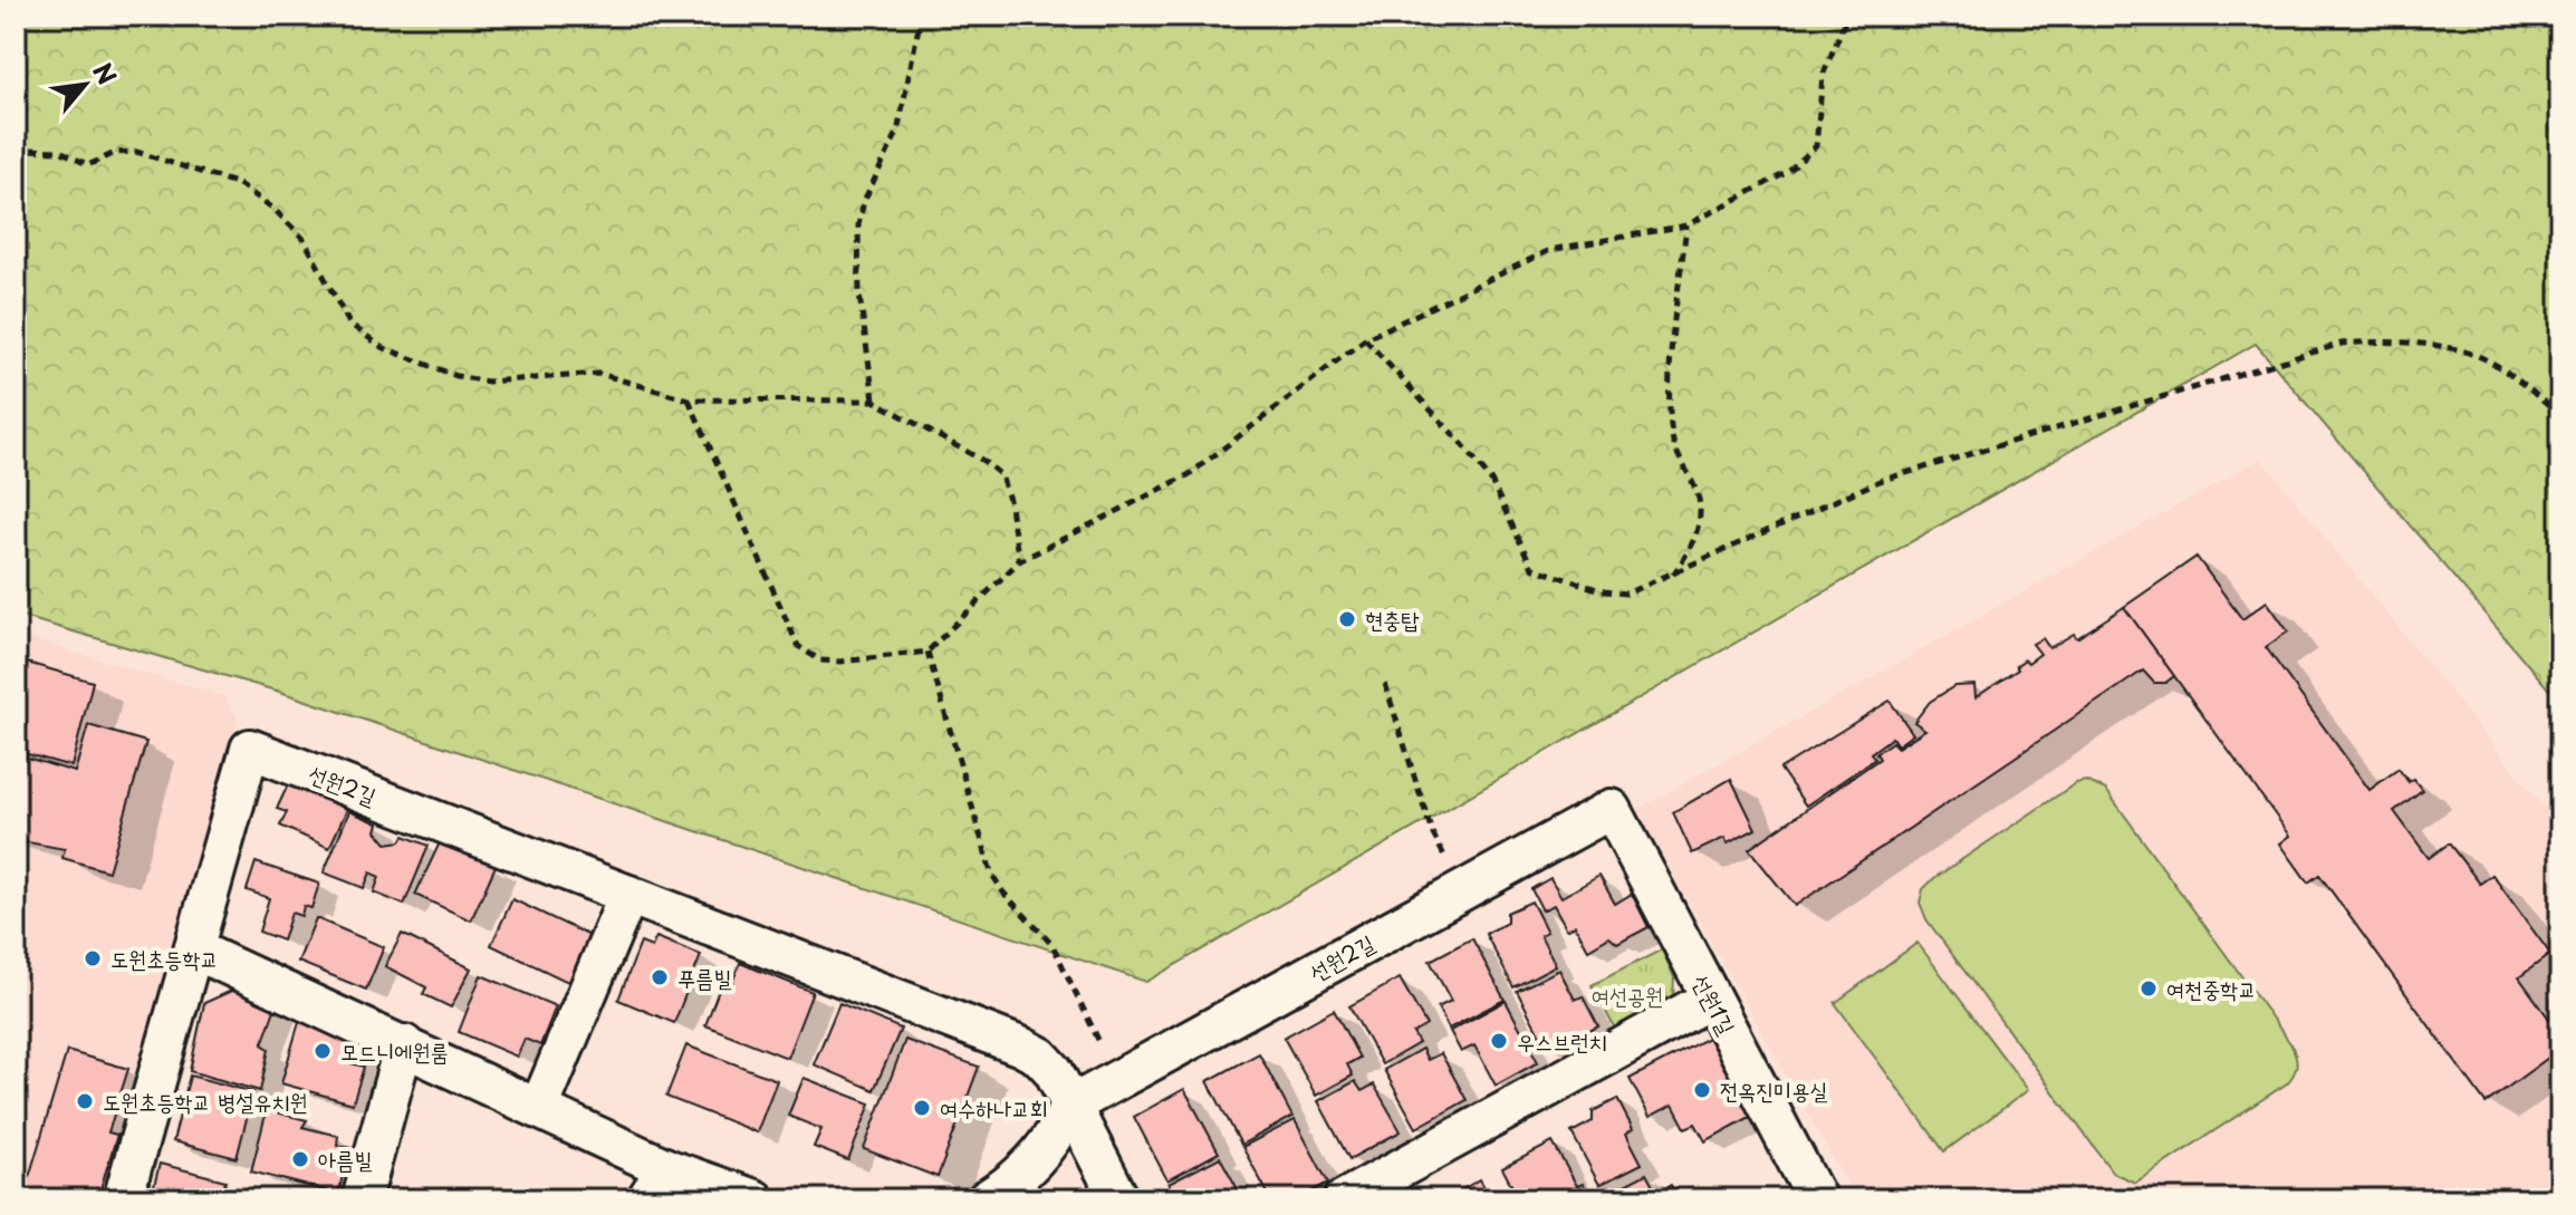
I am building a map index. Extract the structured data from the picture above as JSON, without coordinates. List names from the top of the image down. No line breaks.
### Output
{"streets":{"street":["선원2길","선원1길"]},"crossings":[["선원2길","선원1길"]],"parks":["여선공원"],"places":["현충탑","도원초등학교","푸름빌","여천중학교","우스브런치","모드니에원룸","전옥진미용실","도원초등학교 병설유치원","여수하나교회","아름빌"],"north":"top right"}
